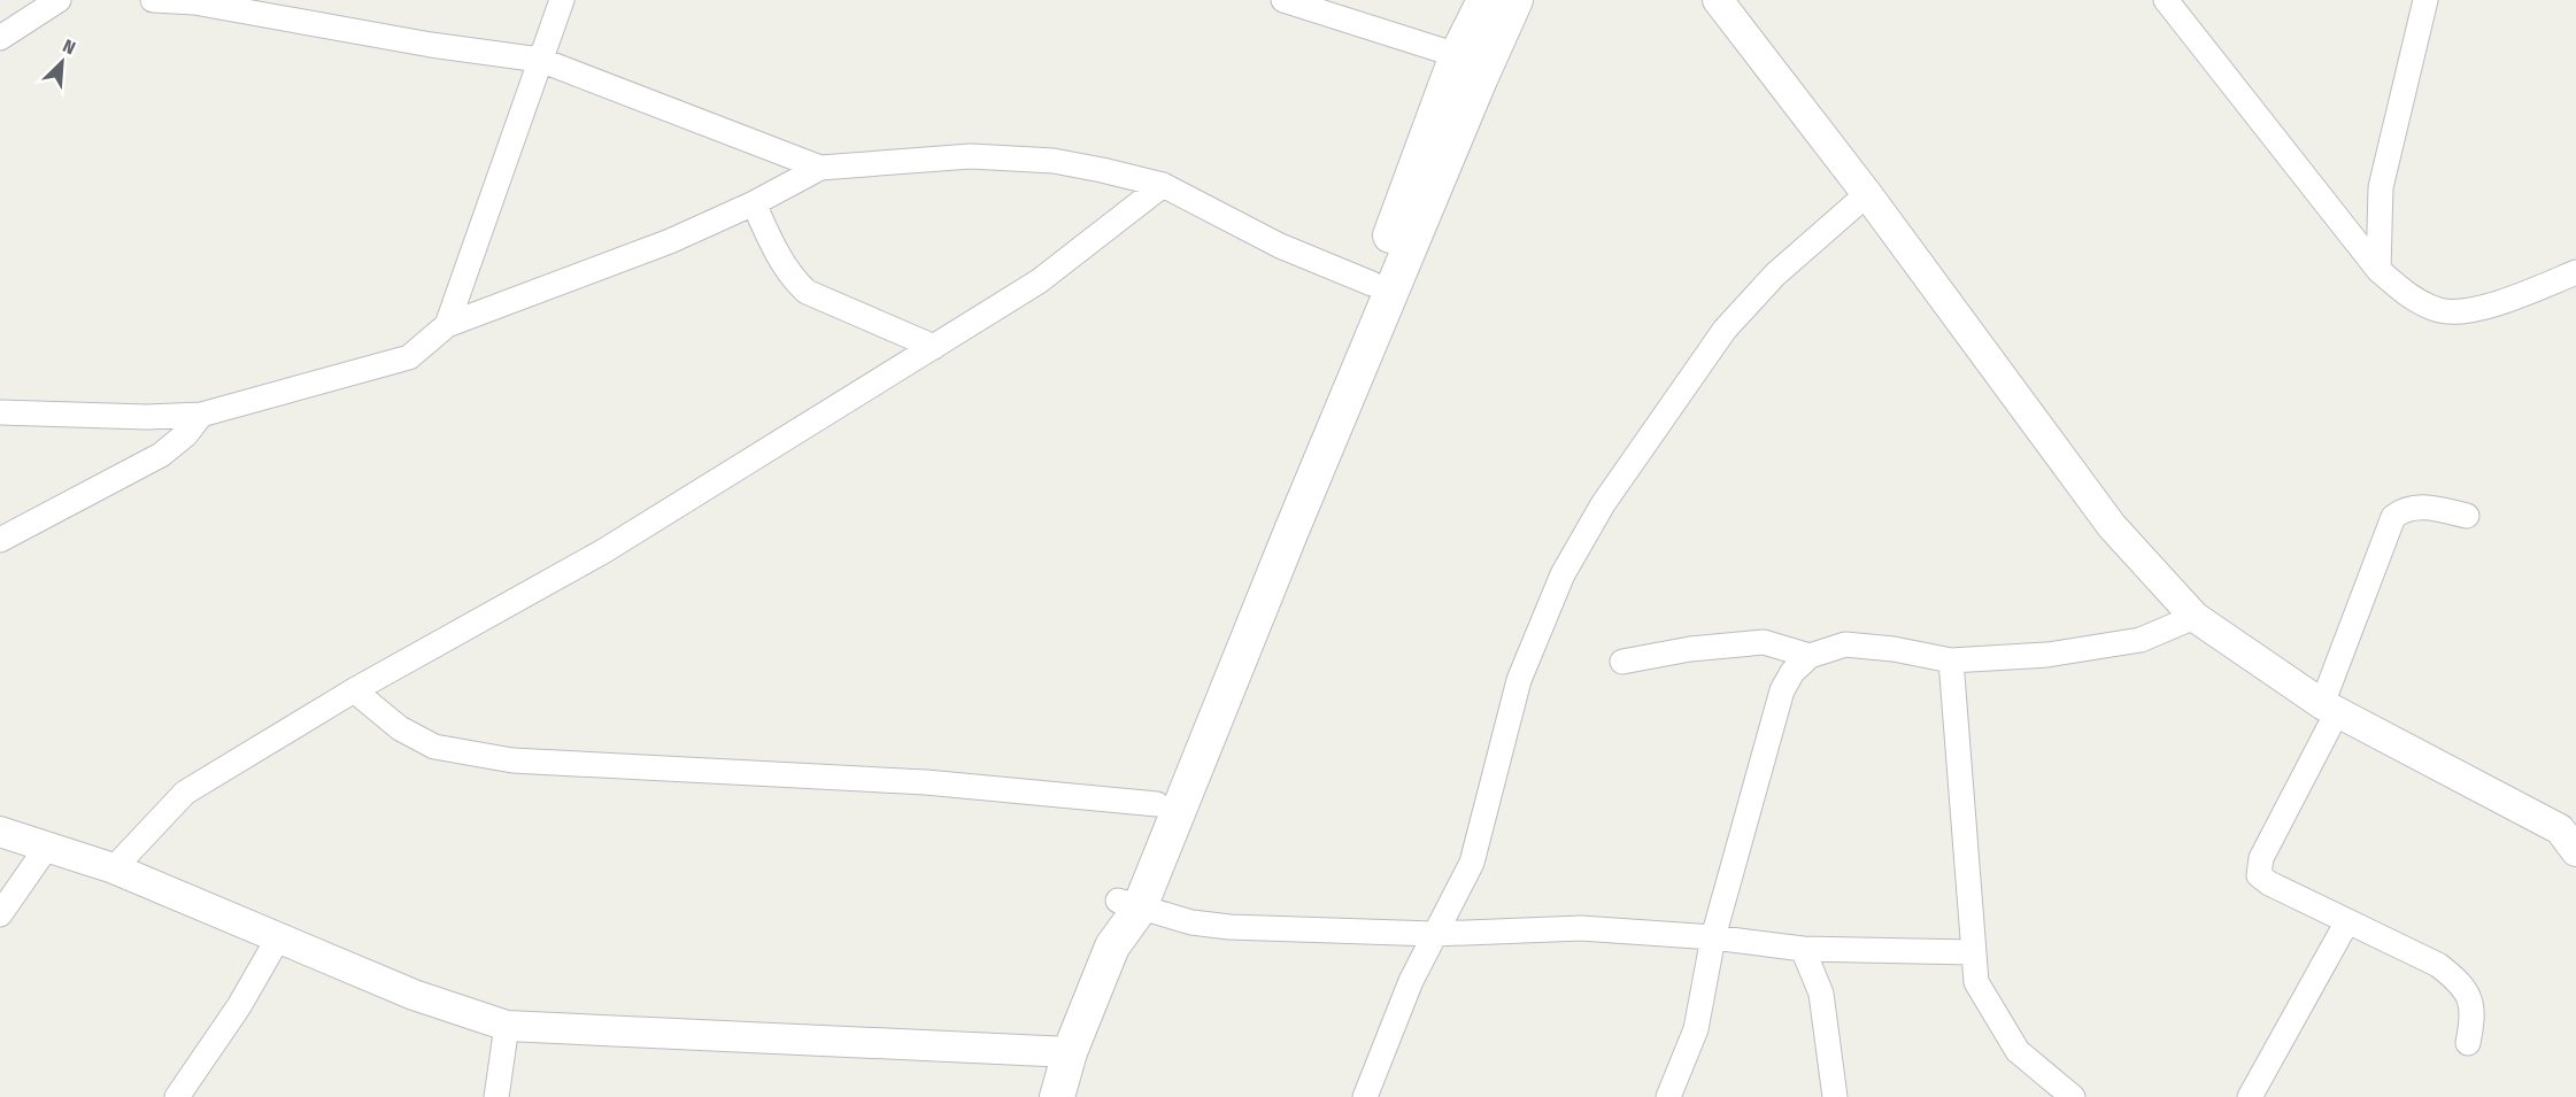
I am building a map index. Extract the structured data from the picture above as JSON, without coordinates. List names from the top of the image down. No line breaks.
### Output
{"north":"top right"}
